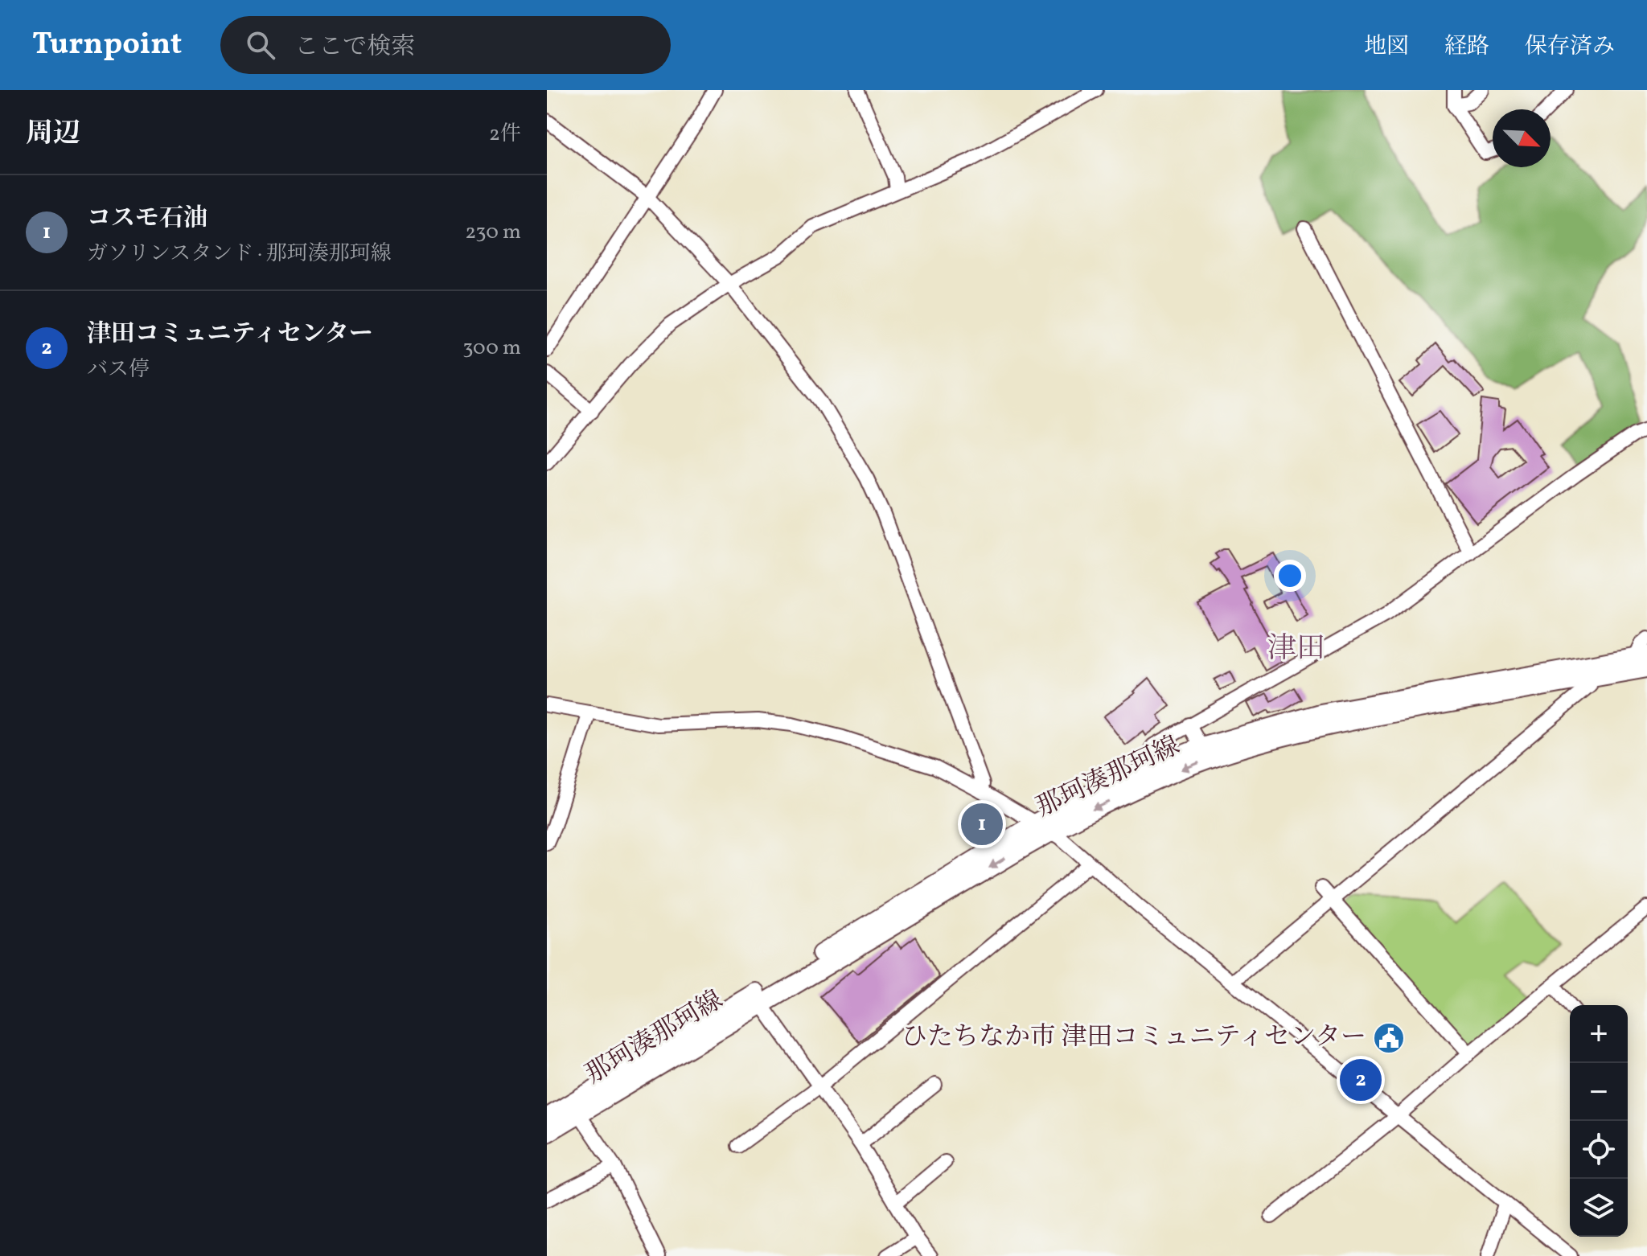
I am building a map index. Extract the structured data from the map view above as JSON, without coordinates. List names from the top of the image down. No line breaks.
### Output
{"streets":{"main road":["那珂湊那珂線"]},"districts":["津田"],"places":{"public building":["ひたちなか市 津田コミュニティセンター"]},"north":"bottom right","page":{"header":"Turnpoint","search":"ここで検索","nav":["地図","経路","保存済み"],"heading":["周辺","2件"],"list":[{"mark":"1","name":"コスモ石油","note":"ガソリンスタンド · 那珂湊那珂線","value":"230 m"},{"mark":"2","name":"津田コミュニティセンター","note":"バス停","value":"300 m"}],"pins":["1","2"],"map_buttons":["+","−"]}}
